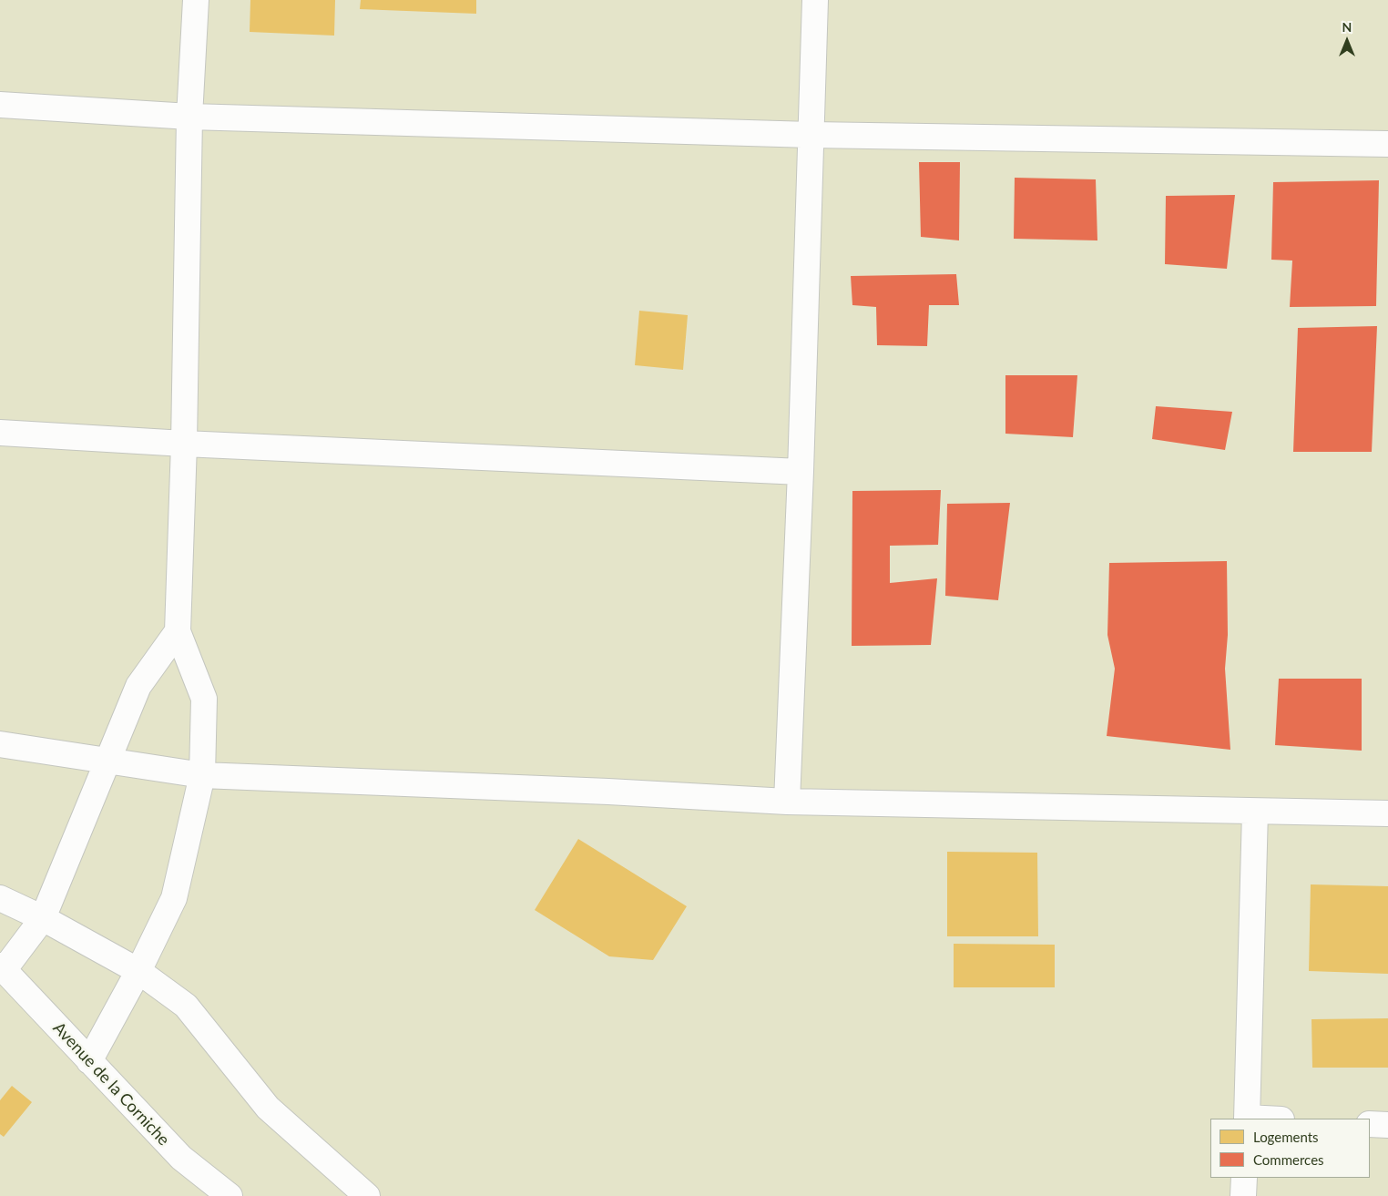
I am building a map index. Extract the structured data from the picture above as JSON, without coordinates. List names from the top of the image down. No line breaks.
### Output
{"streets":{"street":["Avenue de la Corniche"]},"legend":["Logements","Commerces"],"north":"top"}
